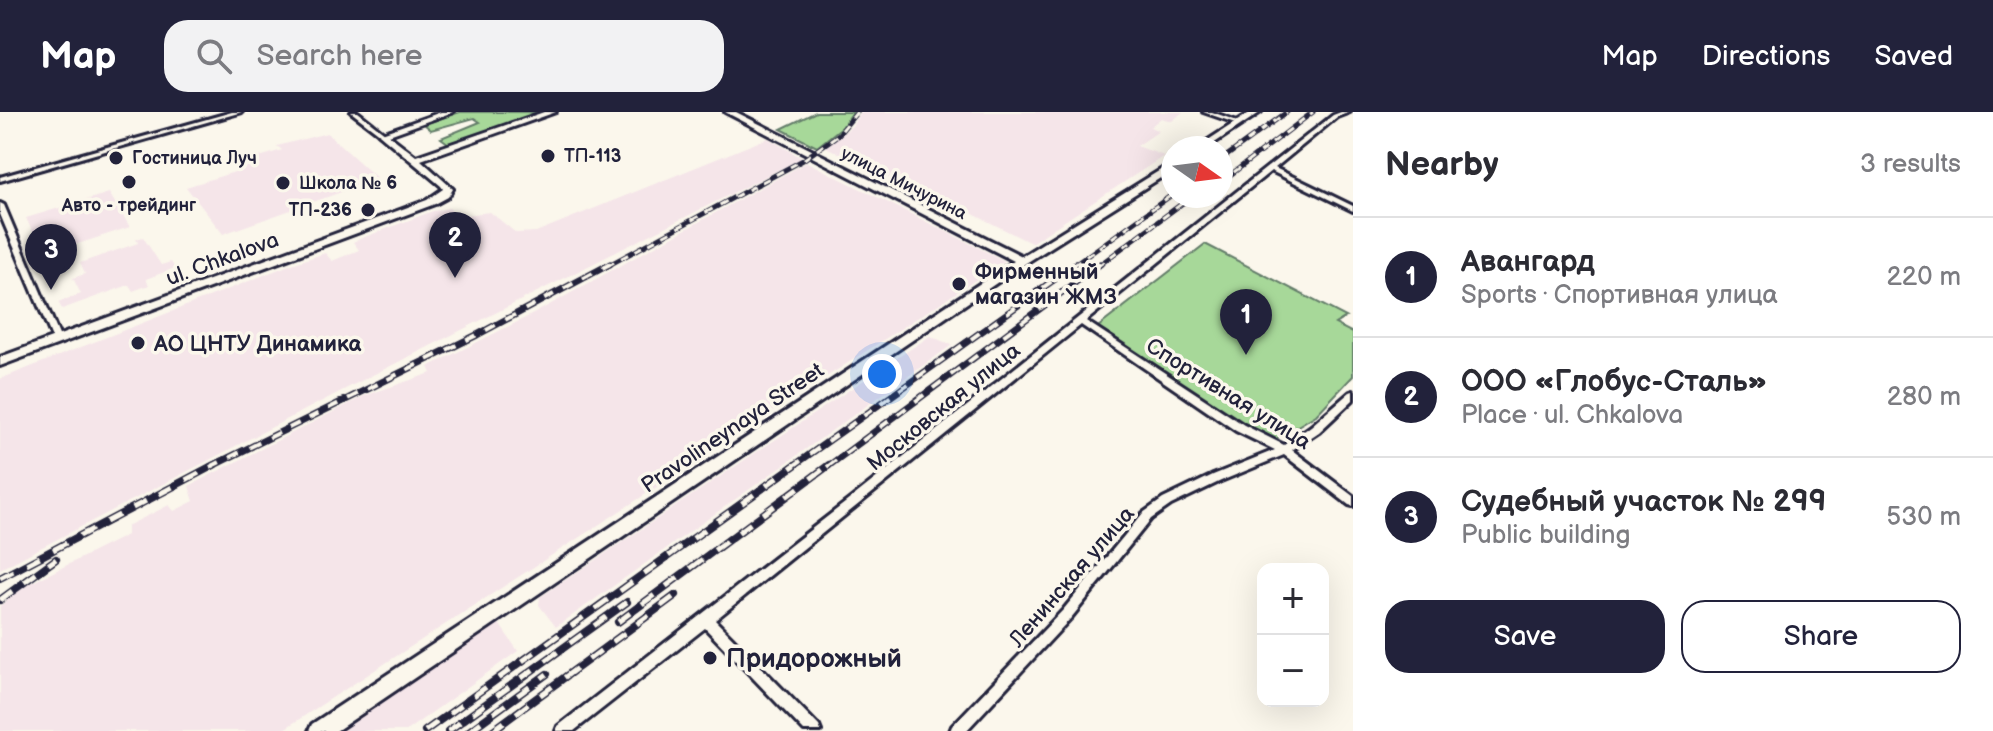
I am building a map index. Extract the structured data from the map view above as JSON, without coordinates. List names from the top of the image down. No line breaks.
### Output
{"streets":{"main road":["улица Мичурина","ul. Chkalova","Pravolineynaya Street"],"street":["Спортивная улица","Московская улица","Ленинская улица"]},"crossings":[["улица Мичурина","Pravolineynaya Street"],["Спортивная улица","Московская улица"],["Спортивная улица","Ленинская улица"]],"places":["ТП-113","Гостиница Луч","Авто - трейдинг","Школа № 6","ТП-236","Фирменный магазин ЖМЗ","АО ЦНТУ Динамика","Придорожный"],"north":"right","page":{"header":"Map","search":"Search here","nav":["Map","Directions","Saved"],"heading":["Nearby","3 results"],"pins":["2","3","1"],"list":[{"mark":"1","name":"Авангард","note":"Sports · Спортивная улица","value":"220 m"},{"mark":"2","name":"ООО «Глобус-Сталь»","note":"Place · ul. Chkalova","value":"280 m"},{"mark":"3","name":"Судебный участок № 299","note":"Public building","value":"530 m"}],"map_buttons":["+","−"],"buttons":["Save","Share"]}}
